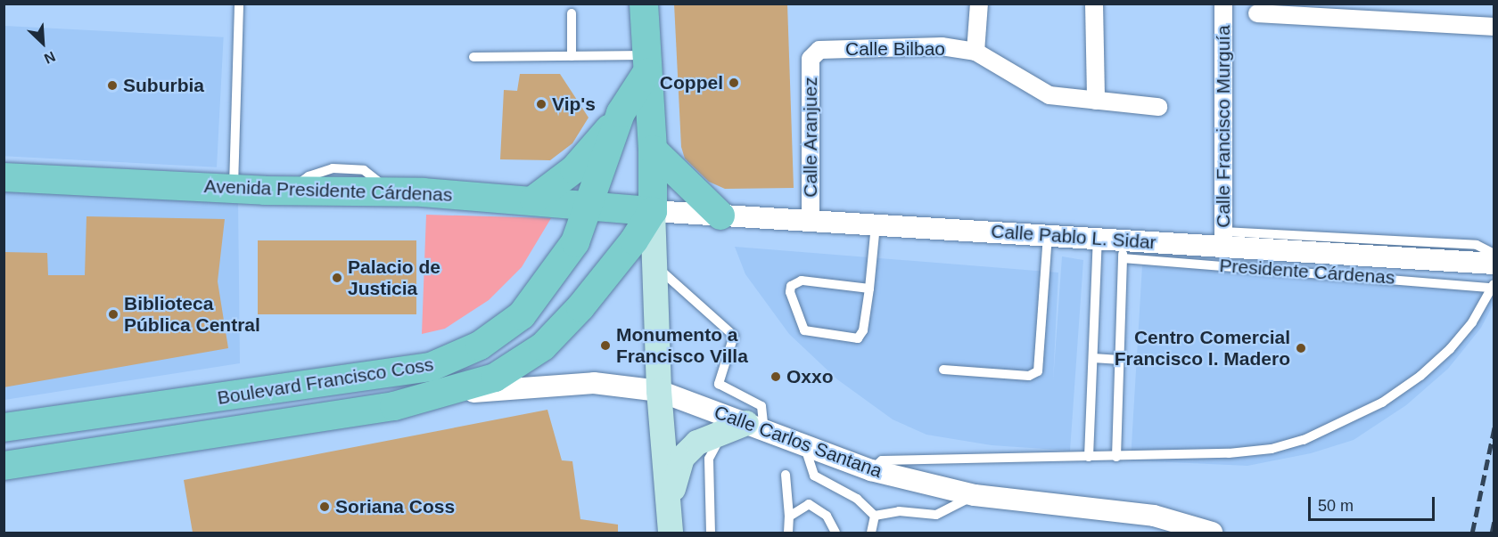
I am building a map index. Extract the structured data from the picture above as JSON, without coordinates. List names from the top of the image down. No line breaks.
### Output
{"streets":{"main road":["Avenida Presidente Cárdenas","Boulevard Francisco Coss"],"street":["Calle Bilbao","Calle Francisco Murguía","Calle Aranjuez","Calle Pablo L. Sidar","Calle Carlos Santana"],"lane":["Presidente Cárdenas"]},"crossings":[["Calle Bilbao","Calle Aranjuez"],["Calle Francisco Murguía","Calle Pablo L. Sidar"],["Calle Aranjuez","Calle Pablo L. Sidar"],["Avenida Presidente Cárdenas","Calle Pablo L. Sidar"],["Avenida Presidente Cárdenas","Boulevard Francisco Coss"],["Calle Pablo L. Sidar","Presidente Cárdenas"],["Calle Pablo L. Sidar","Boulevard Francisco Coss"],["Presidente Cárdenas","Calle Carlos Santana"],["Boulevard Francisco Coss","Calle Carlos Santana"]],"places":["Coppel","Suburbia","Vip's","Palacio de Justicia","Biblioteca Pública Central","Monumento a Francisco Villa","Centro Comercial Francisco I. Madero","Oxxo","Soriana Coss"],"scale_bar":"50 m","north":"bottom right"}
